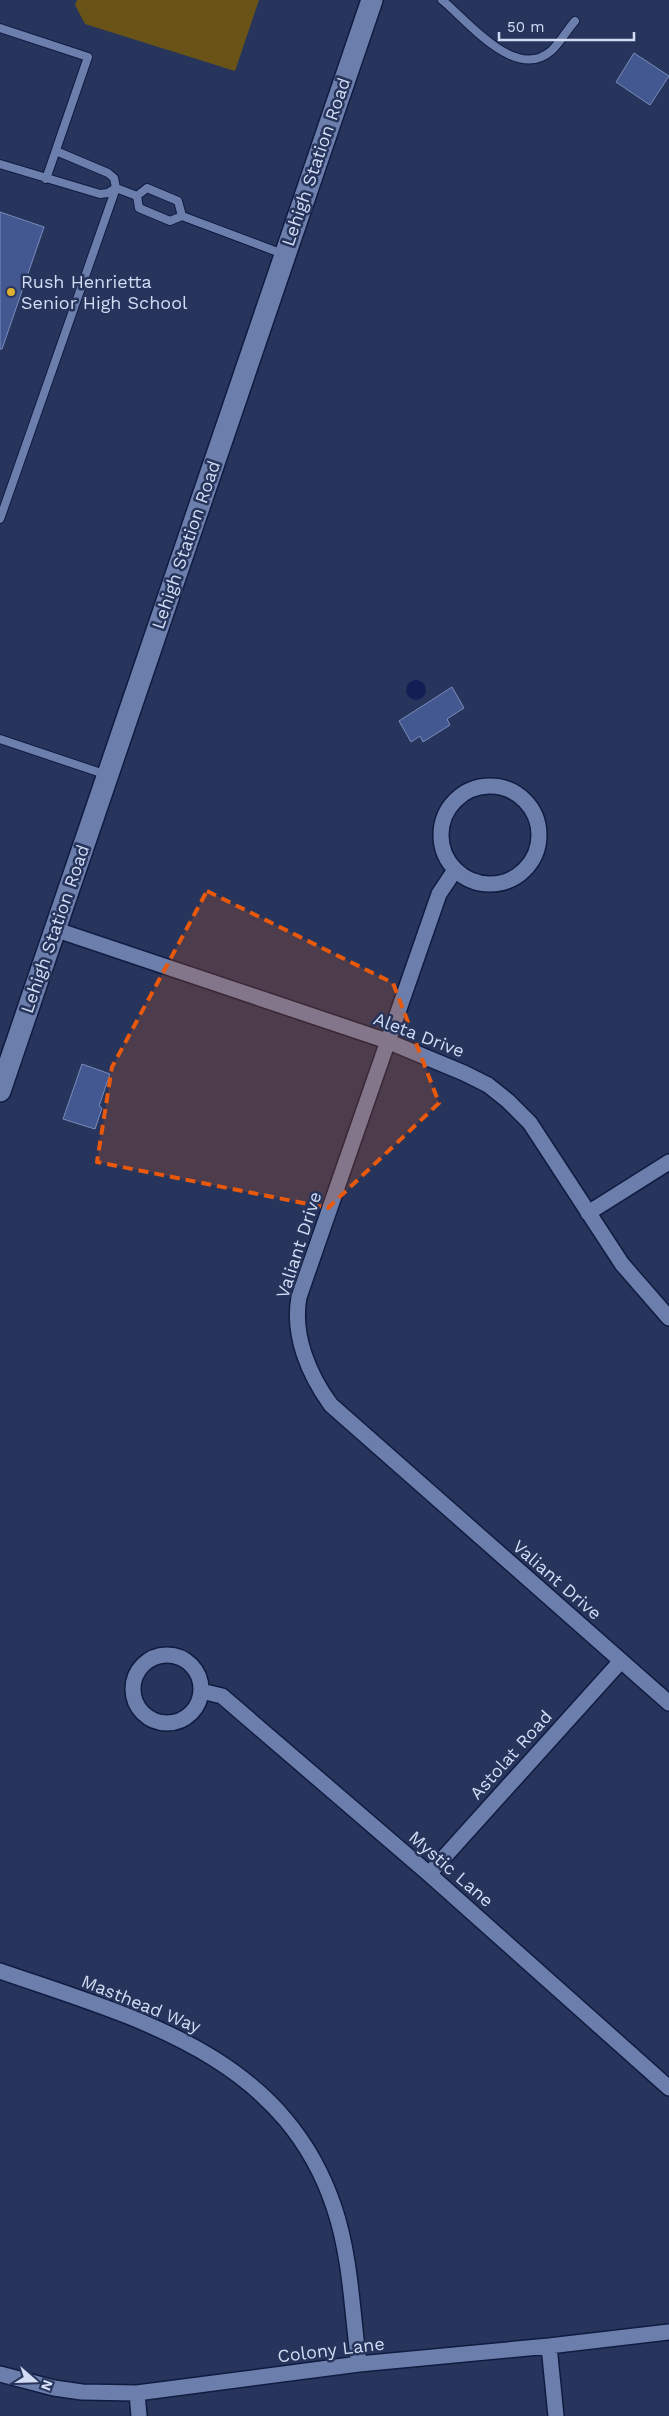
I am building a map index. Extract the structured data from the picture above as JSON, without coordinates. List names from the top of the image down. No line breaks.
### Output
{"streets":{"main road":["Lehigh Station Road"],"street":["Aleta Drive","Valiant Drive","Astolat Road","Mystic Lane","Masthead Way","Colony Lane"]},"crossings":[["Lehigh Station Road","Aleta Drive"],["Aleta Drive","Valiant Drive"],["Valiant Drive","Astolat Road"],["Astolat Road","Mystic Lane"],["Masthead Way","Colony Lane"]],"places":["Rush Henrietta Senior High School"],"scale_bar":"50 m","north":"right"}
